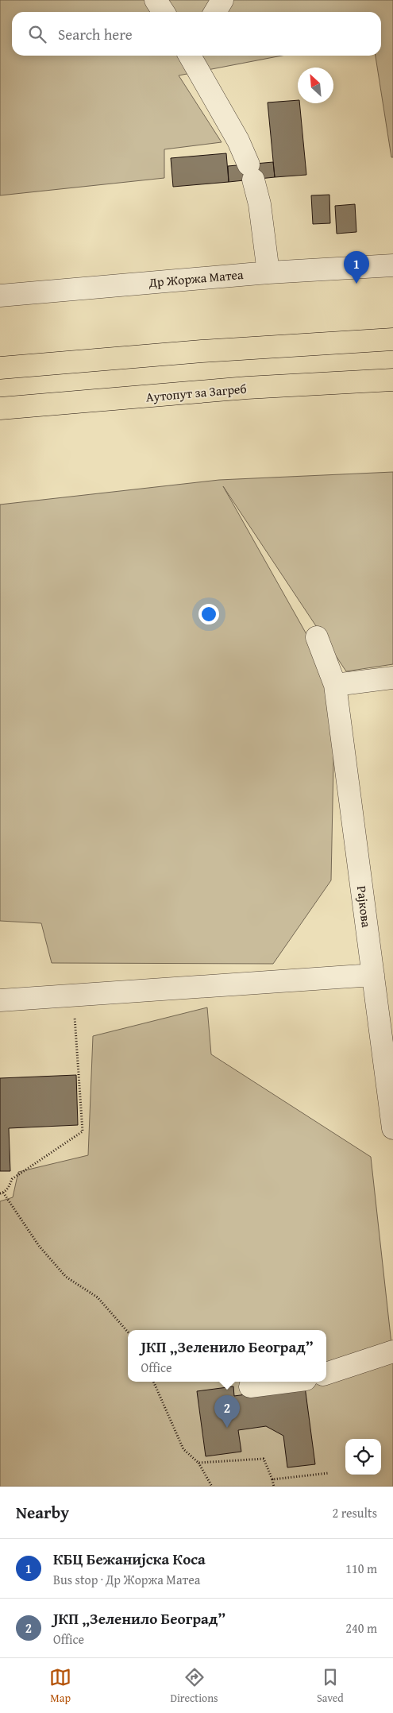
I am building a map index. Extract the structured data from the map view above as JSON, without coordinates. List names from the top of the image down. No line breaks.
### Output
{"streets":{"highway":["Аутопут за Загреб"],"street":["Др Жоржа Матеа","Рајкова"]},"north":"top left","page":{"search":"Search here","pins":["1","2"],"popup":["ЈКП „Зеленило Београд”","Office"],"heading":["Nearby","2 results"],"list":[{"mark":"1","name":"КБЦ Бежанијска Коса","note":"Bus stop · Др Жоржа Матеа","value":"110 m"},{"mark":"2","name":"ЈКП „Зеленило Београд”","note":"Office","value":"240 m"}],"nav":["Map","Directions","Saved"]}}
